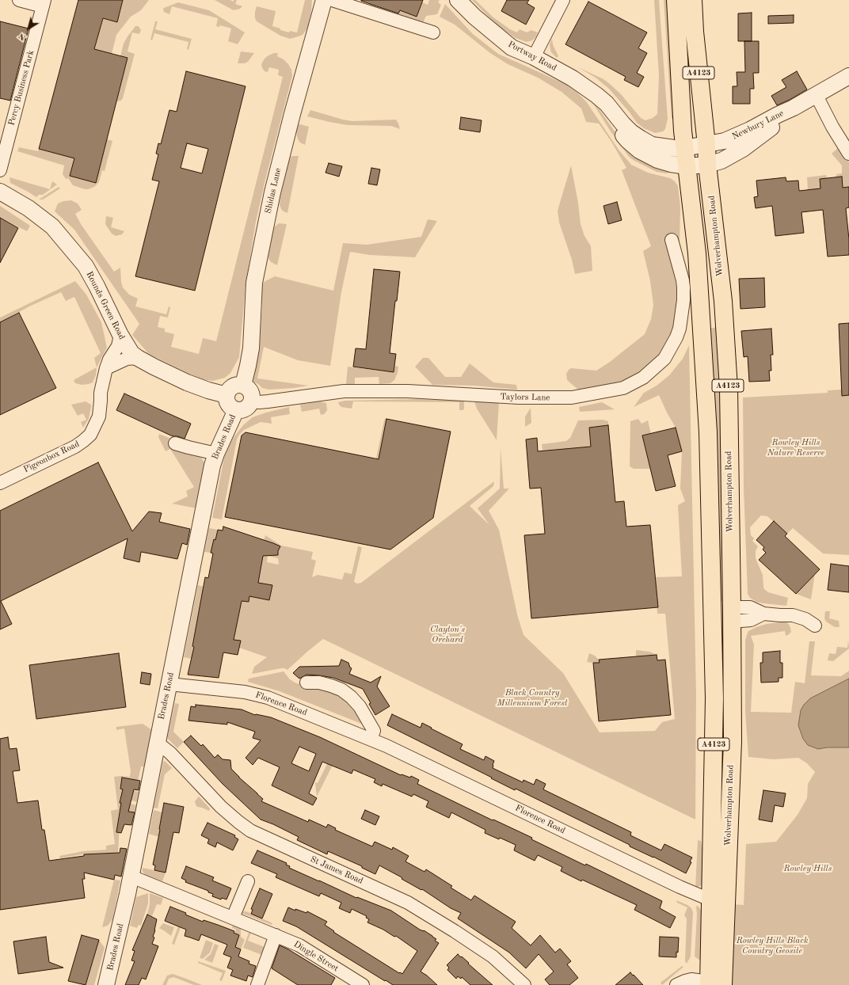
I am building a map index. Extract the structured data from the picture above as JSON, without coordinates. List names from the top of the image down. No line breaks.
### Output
{"streets":{"highway":["A4123","Wolverhampton Road"],"street":["Portway Road","Percy Business Park","Newbury Lane","Shidas Lane","Rounds Green Road","Taylors Lane","Brades Road","Pigeonbox Road","Florence Road","St James Road","Dingle Street"]},"crossings":[["Portway Road","Newbury Lane"],["Portway Road","Wolverhampton Road"],["Newbury Lane","Wolverhampton Road"],["Shidas Lane","Rounds Green Road"],["Shidas Lane","Taylors Lane"],["Shidas Lane","Brades Road"],["Wolverhampton Road","Florence Road"],["Rounds Green Road","Taylors Lane"],["Rounds Green Road","Brades Road"],["Rounds Green Road","Pigeonbox Road"],["Taylors Lane","Brades Road"],["Brades Road","Florence Road"],["Brades Road","St James Road"],["Brades Road","Dingle Street"]],"parks":["Rowley Hills Nature Reserve","Clayton's Orchard","Black Country Millennium Forest","Rowley Hills","Rowley Hills Black Country Geosite"],"north":"bottom left"}
